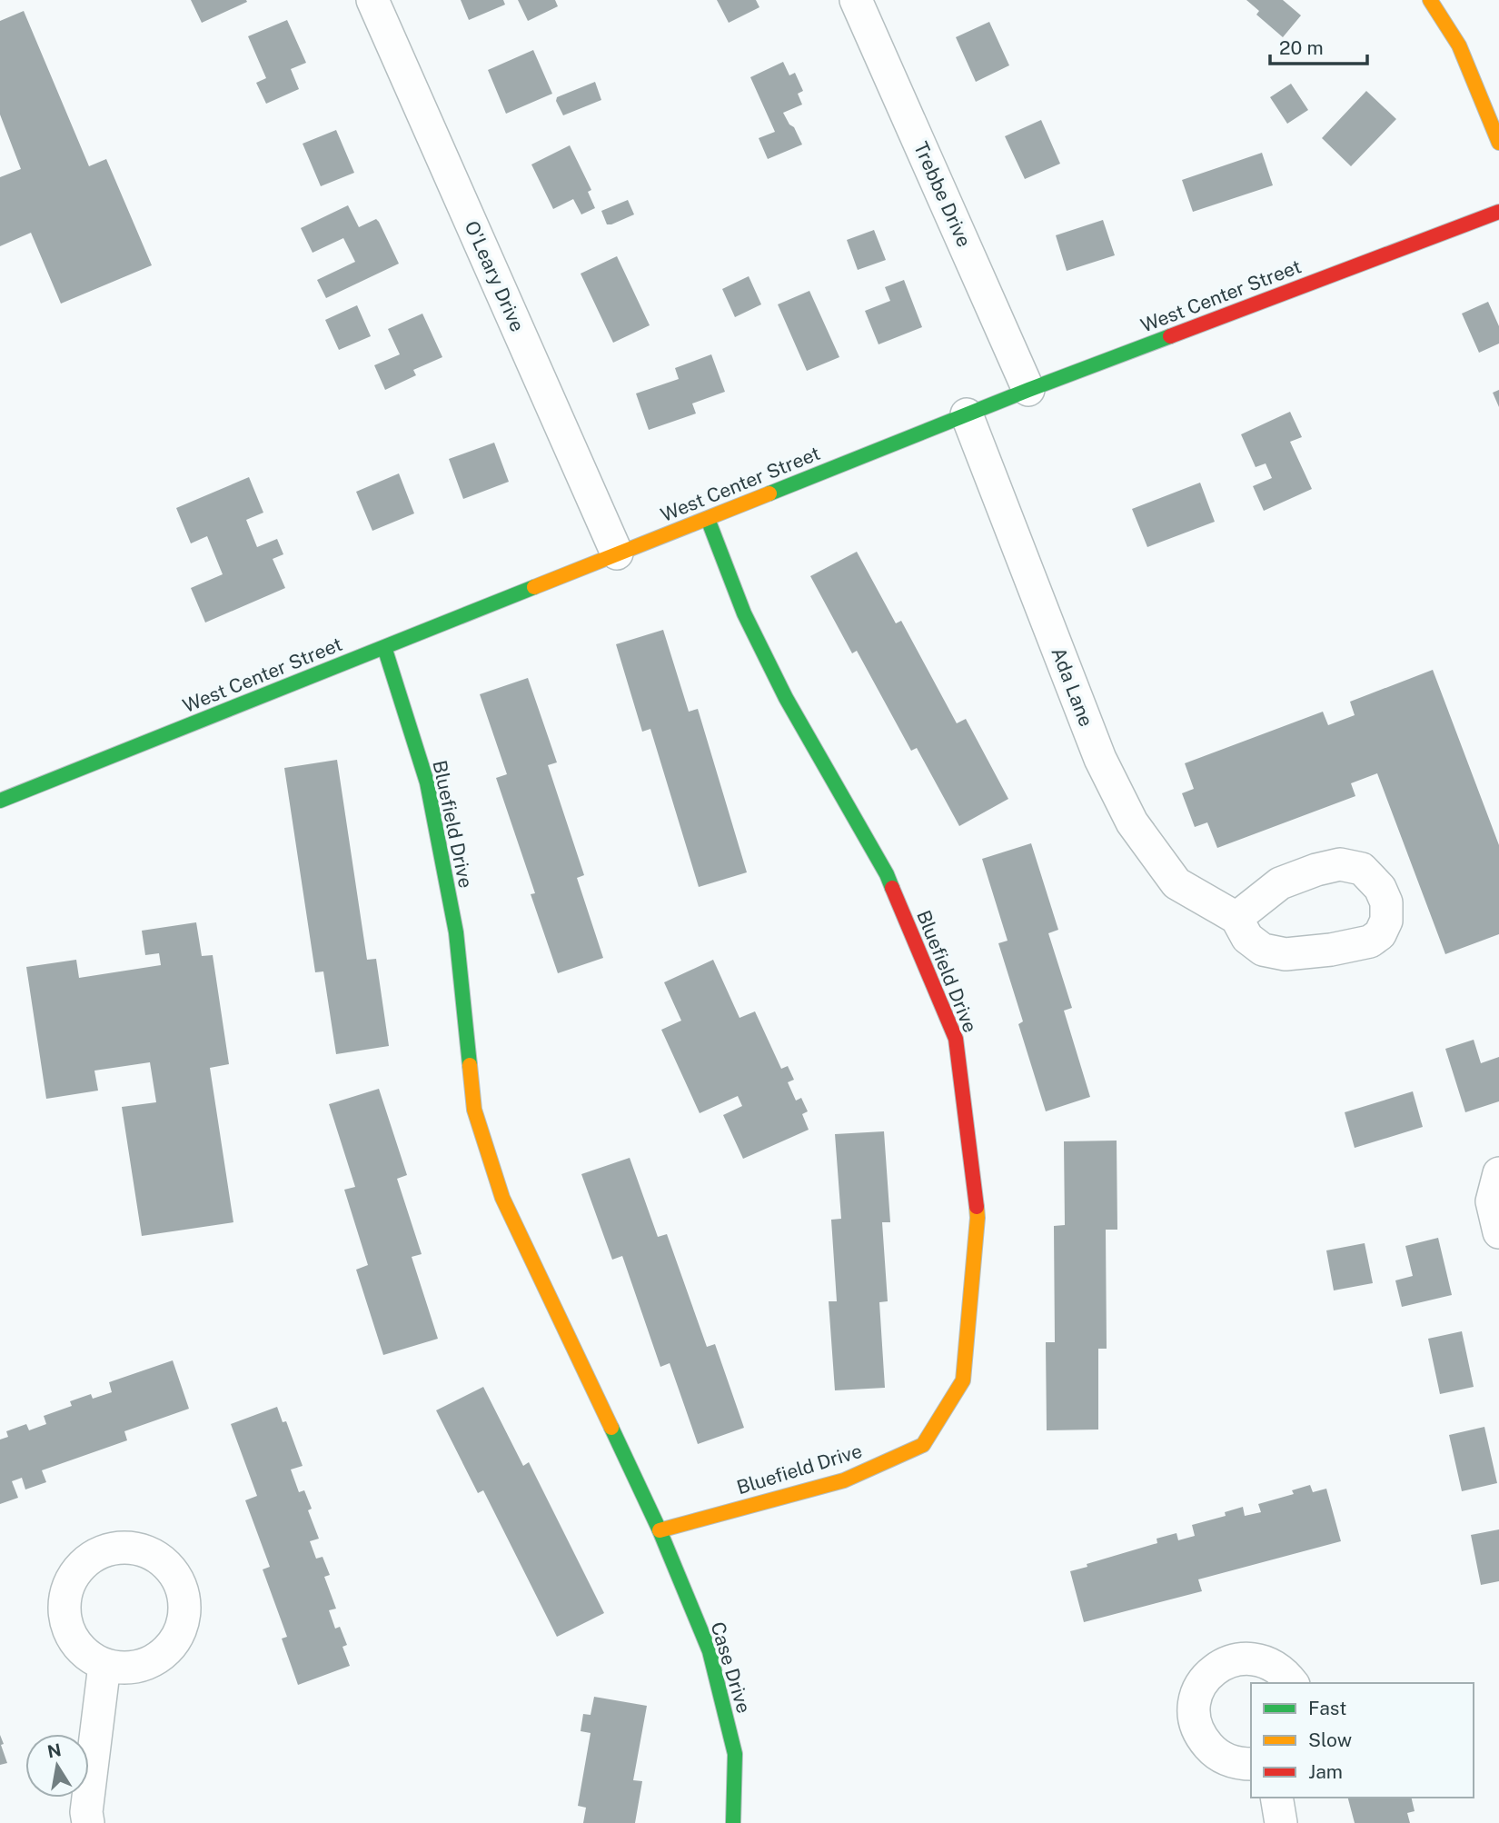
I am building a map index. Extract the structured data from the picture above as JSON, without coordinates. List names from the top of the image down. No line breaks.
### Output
{"streets":{"street":["Trebbe Drive","O'Leary Drive","West Center Street","Ada Lane","Bluefield Drive","Case Drive"]},"crossings":[["Trebbe Drive","West Center Street"],["O'Leary Drive","West Center Street"],["West Center Street","Ada Lane"],["West Center Street","Bluefield Drive"],["Bluefield Drive","Case Drive"]],"legend":["Fast","Slow","Jam"],"scale_bar":"20 m","north":"top"}
